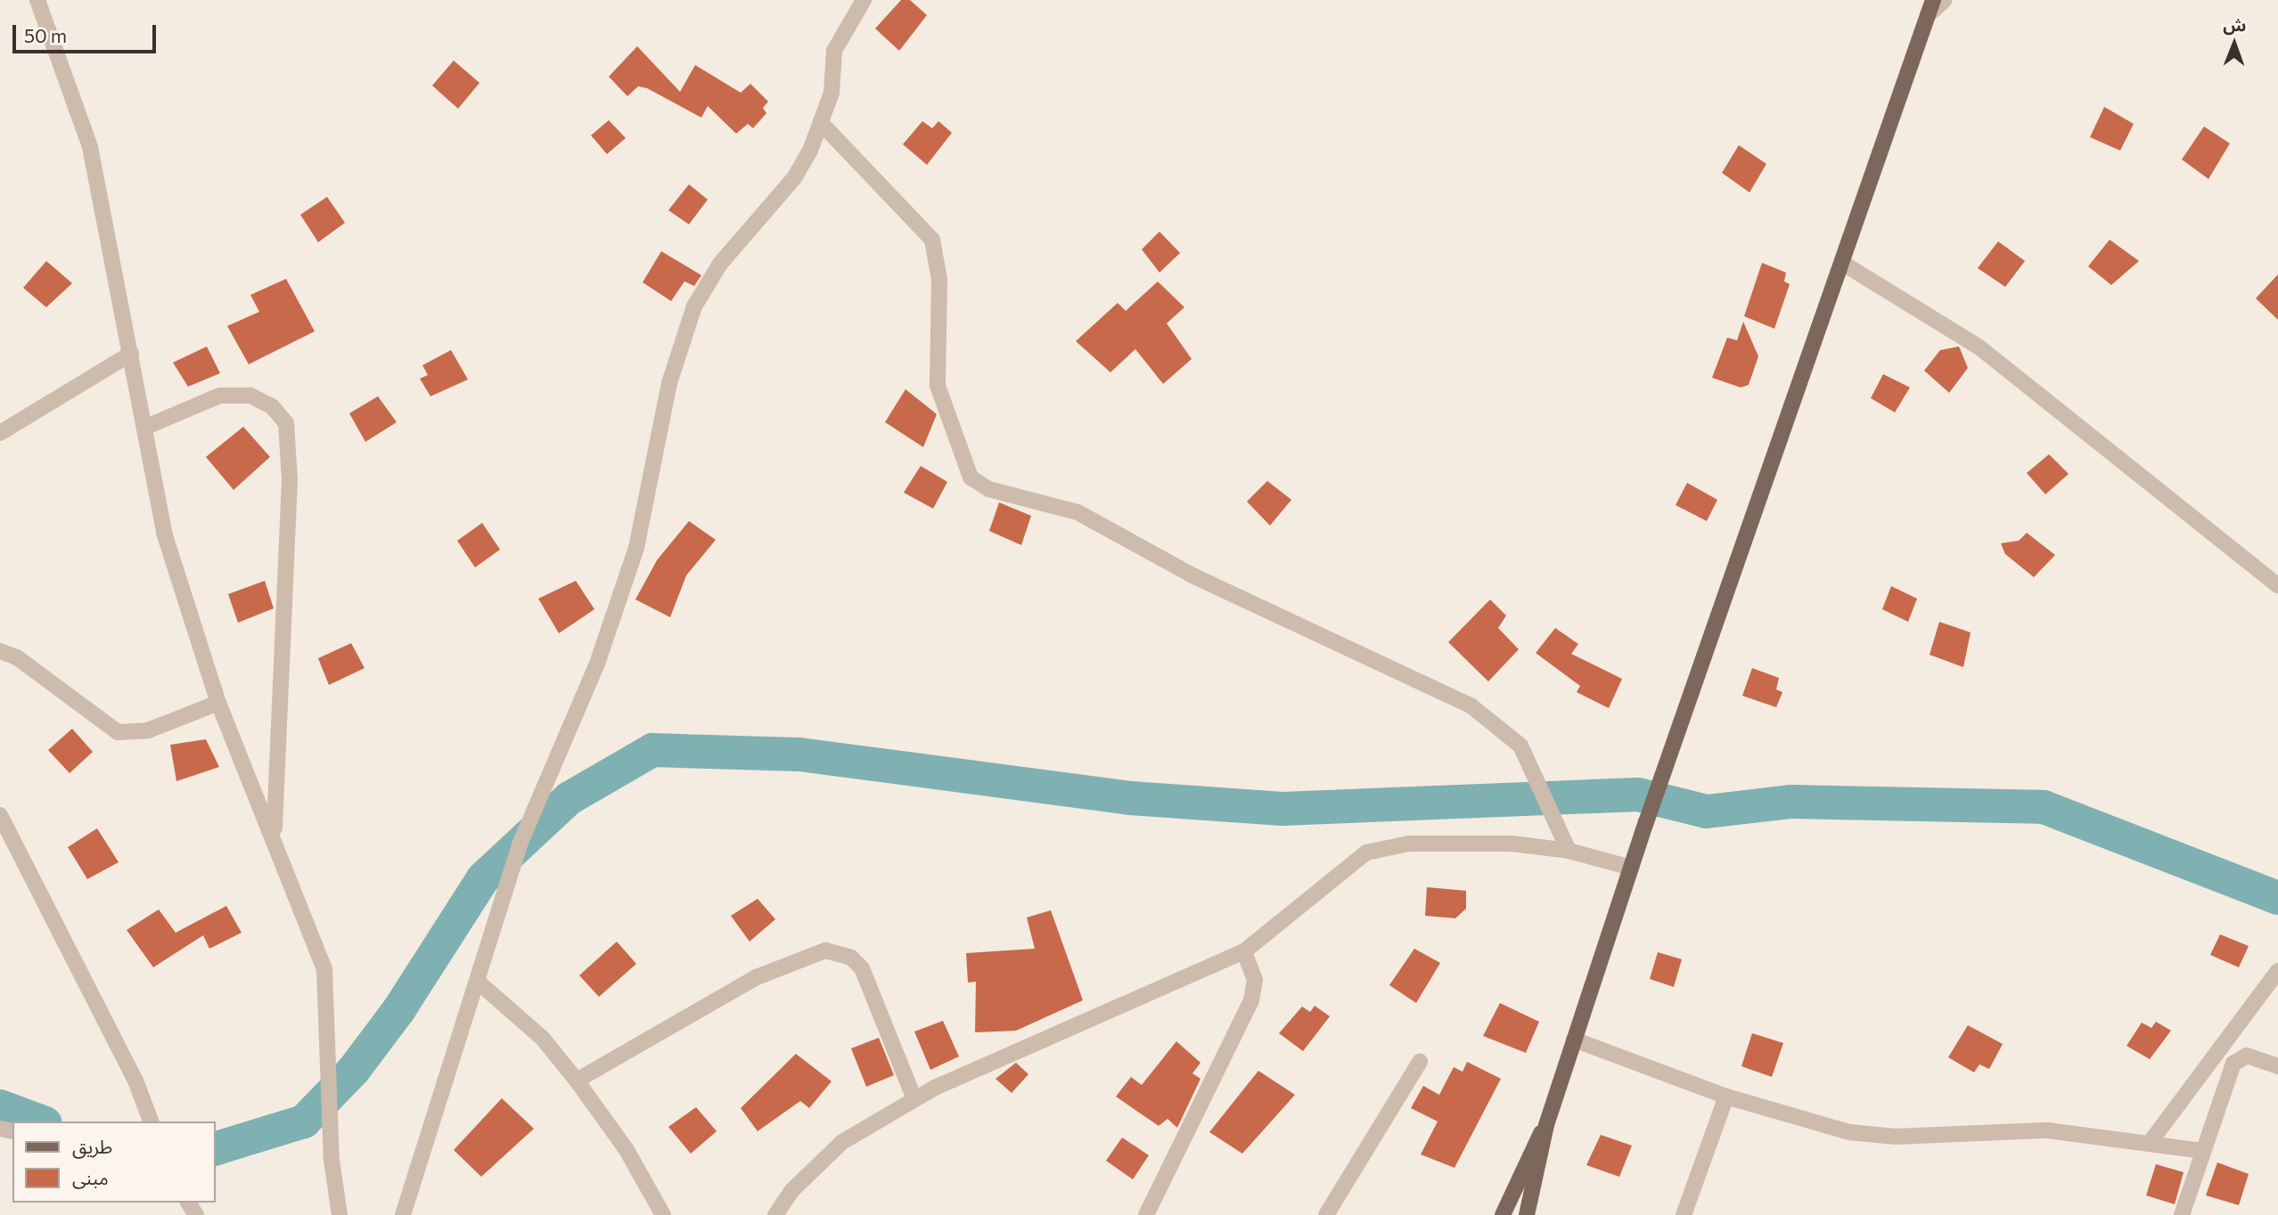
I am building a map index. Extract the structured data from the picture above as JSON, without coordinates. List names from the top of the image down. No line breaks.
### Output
{"legend":["طريق","مبنى"],"scale_bar":"50 m","north":"top"}
